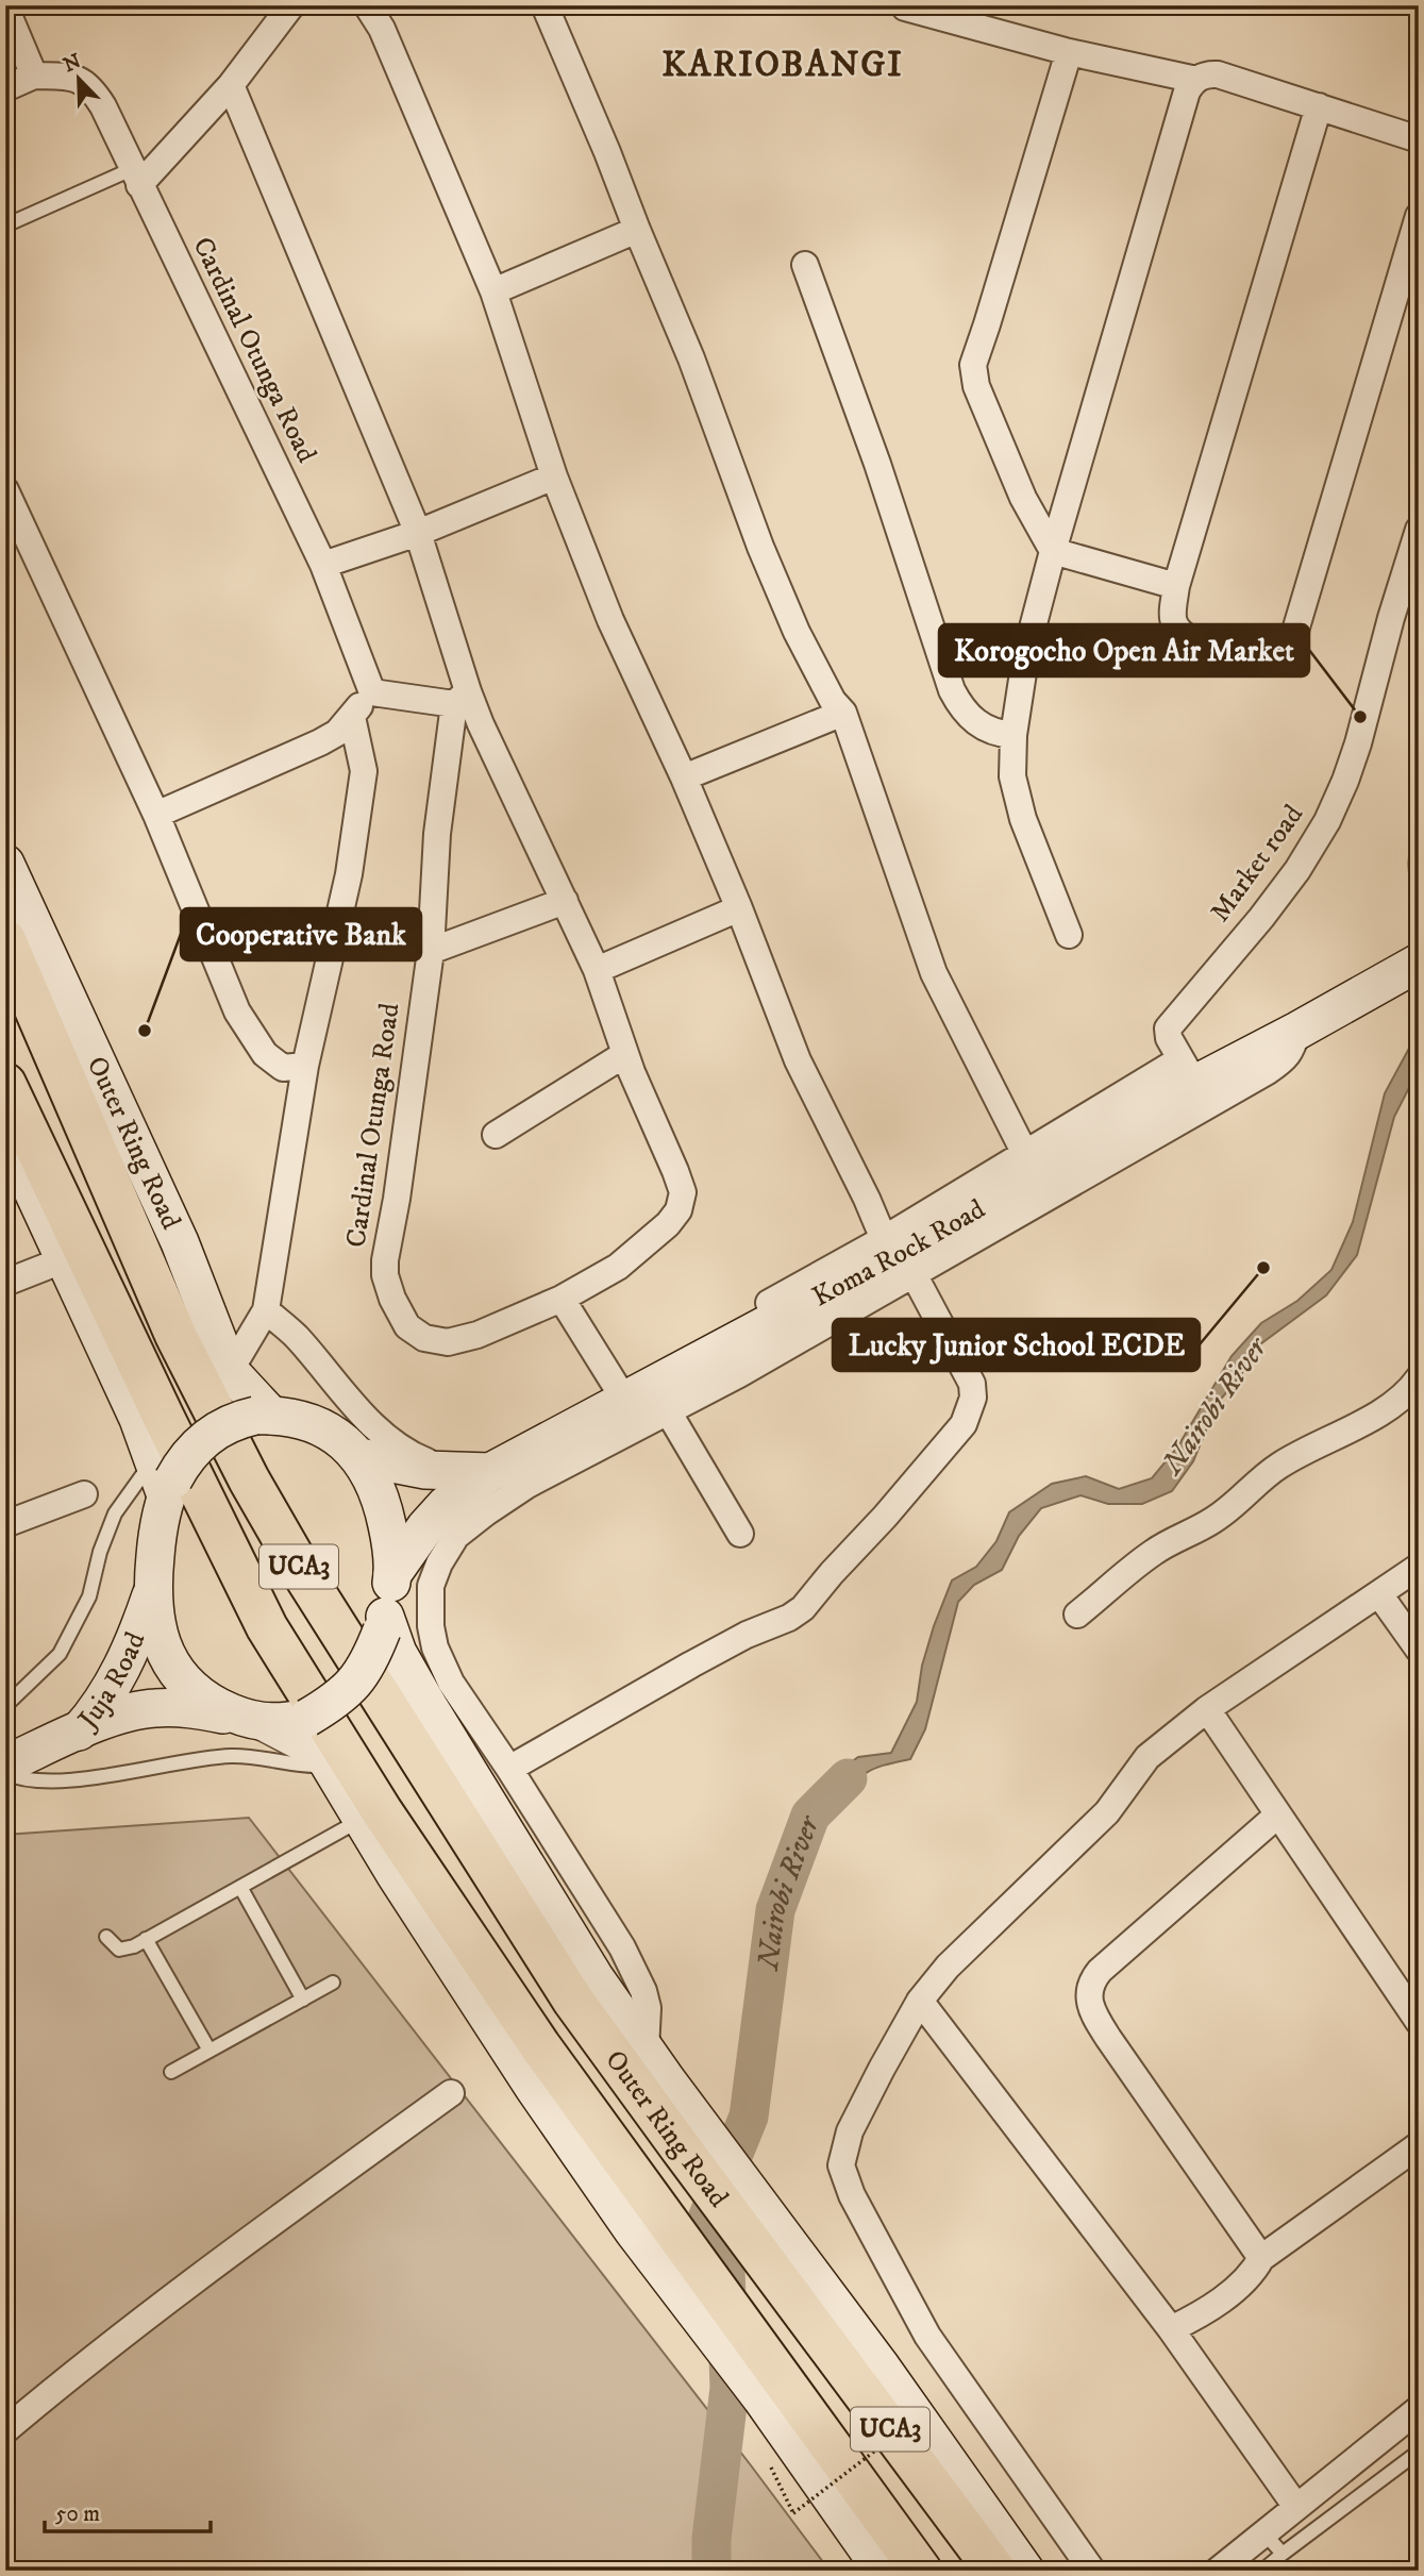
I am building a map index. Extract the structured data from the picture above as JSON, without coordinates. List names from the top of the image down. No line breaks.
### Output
{"streets":{"main road":["Outer Ring Road","Koma Rock Road","UCA3","Juja Road"],"street":["Cardinal Otunga Road","Market road"]},"crossings":[["Market road","Koma Rock Road"],["Outer Ring Road","Koma Rock Road"],["Outer Ring Road","UCA3"],["Outer Ring Road","Juja Road"]],"districts":["KARIOBANGI"],"water":["Nairobi River"],"places":["Korogocho Open Air Market","Cooperative Bank","Lucky Junior School ECDE"],"scale_bar":"50 m","north":"top left"}
